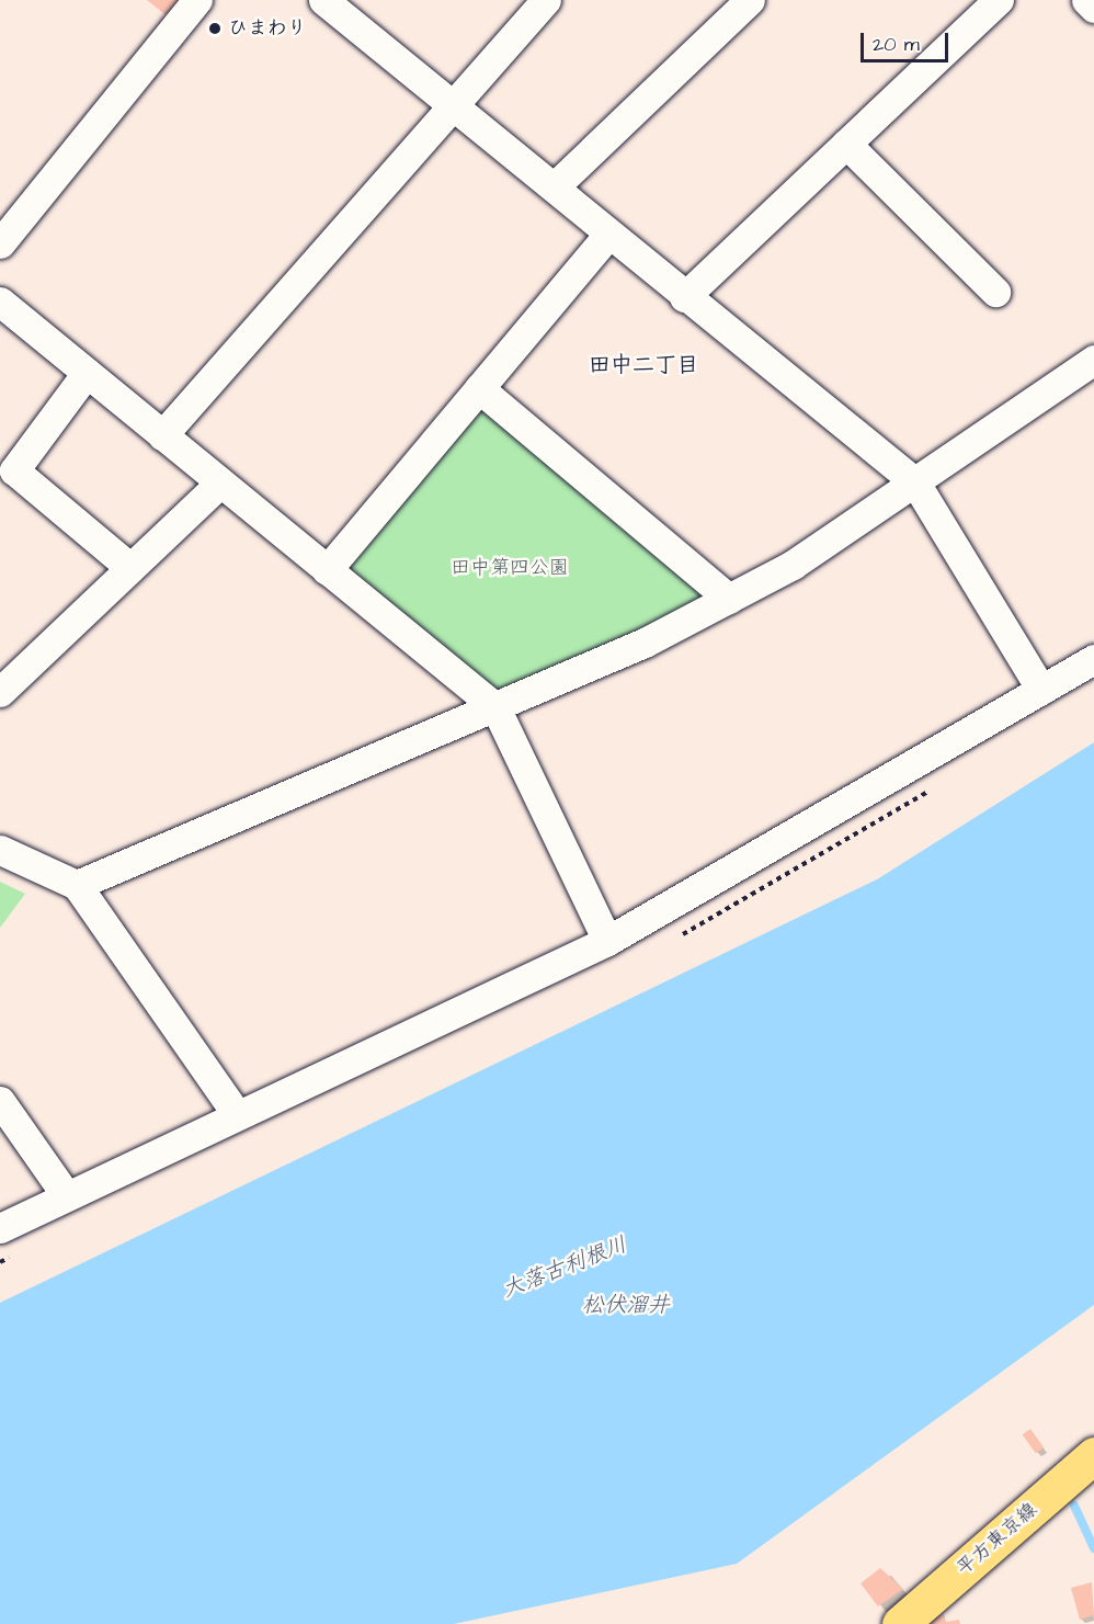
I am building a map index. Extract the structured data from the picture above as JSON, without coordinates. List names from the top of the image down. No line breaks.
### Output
{"streets":{"main road":["平方東京線"]},"districts":["田中二丁目"],"water":["大落古利根川","松伏溜井"],"parks":["田中第四公園"],"places":["ひまわり"],"scale_bar":"20 m"}
